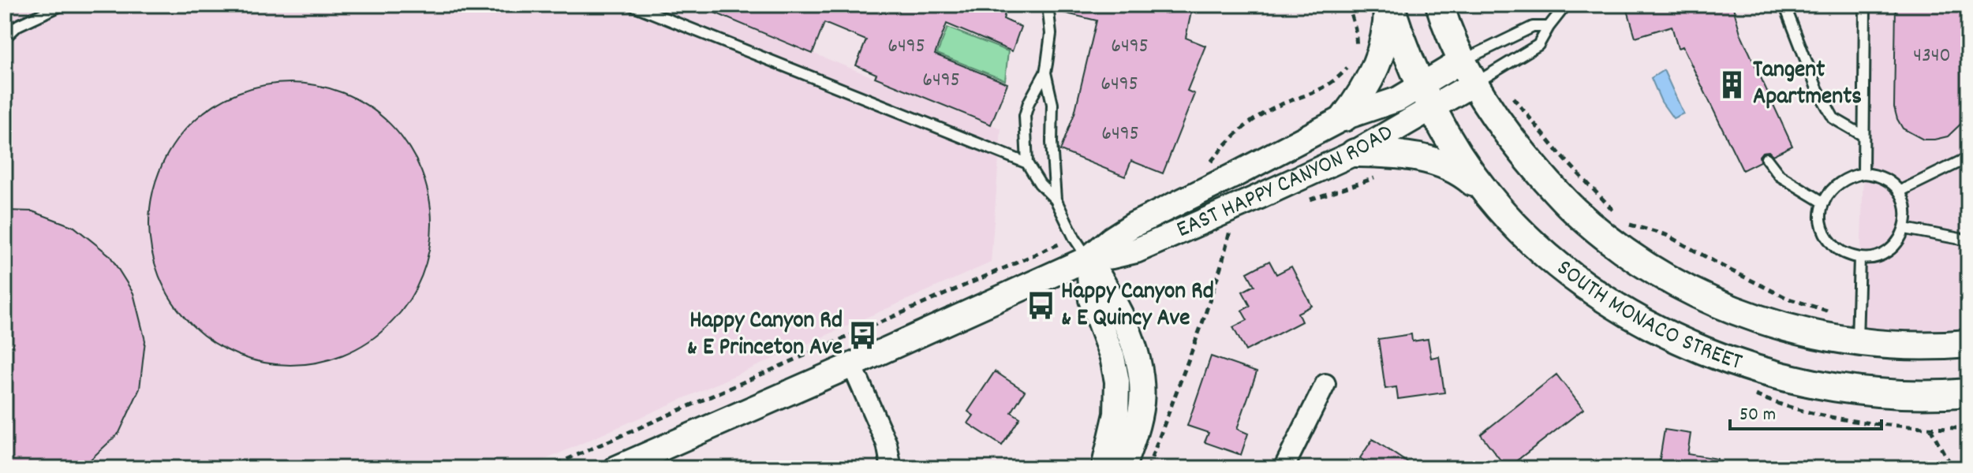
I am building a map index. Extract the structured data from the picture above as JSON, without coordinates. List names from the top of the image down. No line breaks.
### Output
{"streets":{"main road":["SOUTH MONACO STREET"],"street":["EAST HAPPY CANYON ROAD"]},"crossings":[["EAST HAPPY CANYON ROAD","SOUTH MONACO STREET"]],"places":{"building":["Tangent Apartments"],"bus stop":["Happy Canyon Rd & E Quincy Ave","Happy Canyon Rd & E Princeton Ave"]},"house_numbers":["6495","6495","4340","6495","6495","6495"],"scale_bar":"50 m"}
